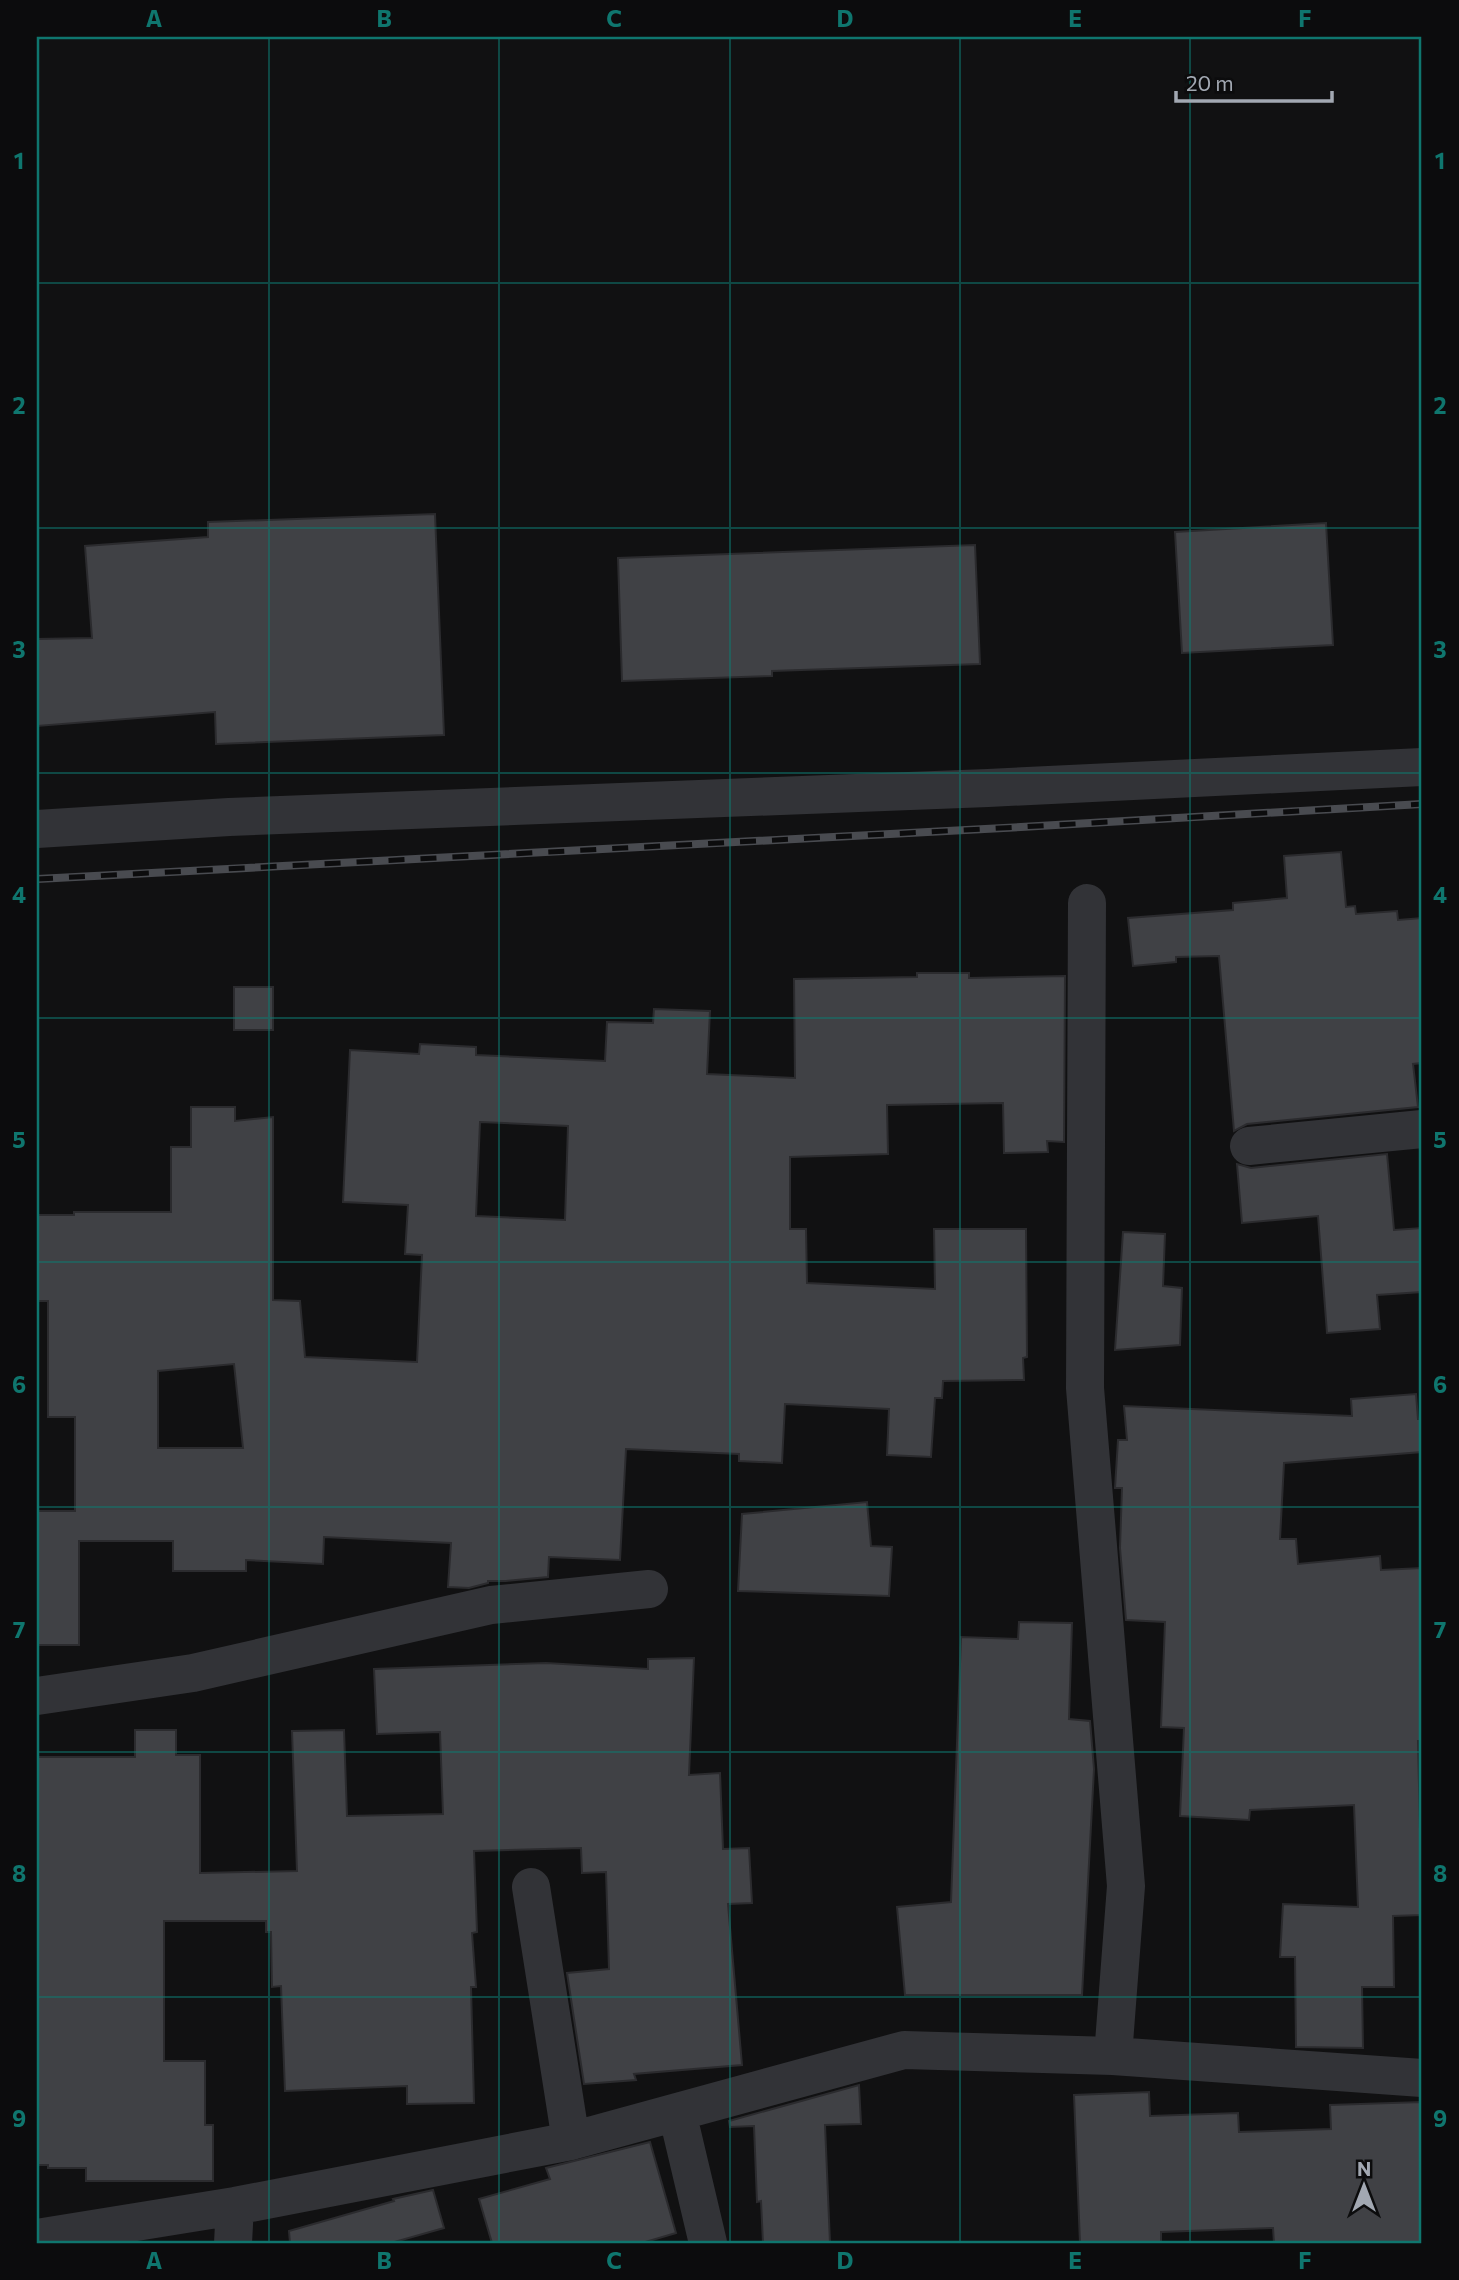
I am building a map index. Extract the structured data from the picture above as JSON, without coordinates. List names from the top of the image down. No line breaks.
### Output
{"scale_bar":"20 m","north":"top","grid":{"columns":["A","B","C","D","E","F"],"rows":["1","2","3","4","5","6","7","8","9"]}}
